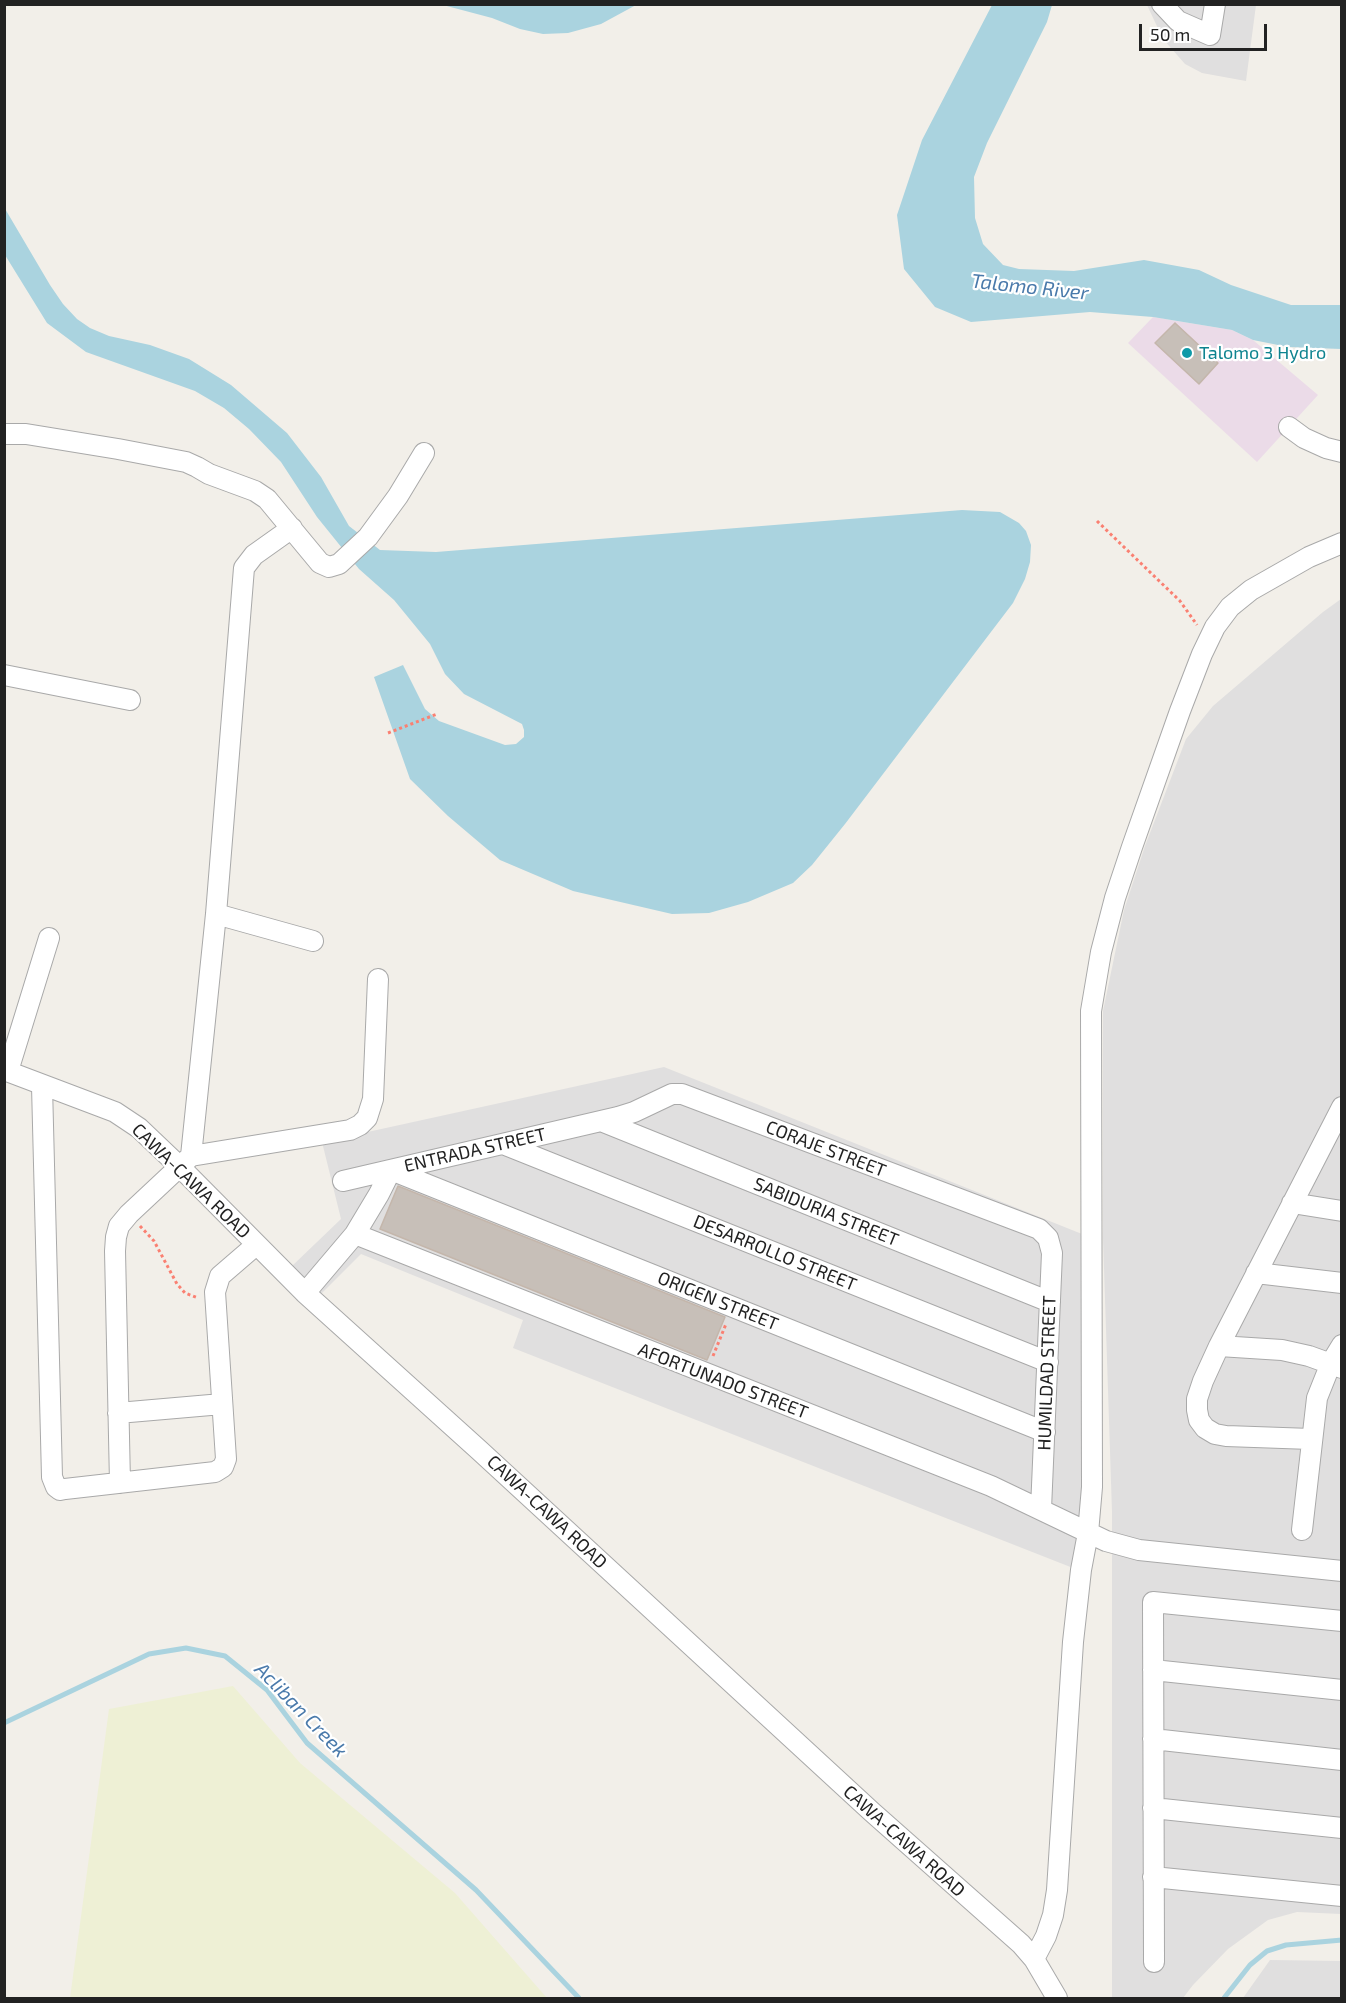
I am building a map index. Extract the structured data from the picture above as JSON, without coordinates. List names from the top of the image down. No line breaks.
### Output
{"streets":{"street":["CORAJE STREET","ENTRADA STREET","CAWA-CAWA ROAD","SABIDURIA STREET","DESARROLLO STREET","ORIGEN STREET","HUMILDAD STREET","AFORTUNADO STREET"]},"crossings":[["CORAJE STREET","ENTRADA STREET"],["CORAJE STREET","SABIDURIA STREET"],["CORAJE STREET","HUMILDAD STREET"],["ENTRADA STREET","CAWA-CAWA ROAD"],["ENTRADA STREET","SABIDURIA STREET"],["ENTRADA STREET","DESARROLLO STREET"],["ENTRADA STREET","ORIGEN STREET"],["ENTRADA STREET","AFORTUNADO STREET"],["SABIDURIA STREET","HUMILDAD STREET"],["DESARROLLO STREET","HUMILDAD STREET"],["ORIGEN STREET","HUMILDAD STREET"],["HUMILDAD STREET","AFORTUNADO STREET"]],"water":["Talomo River","Acliban Creek"],"places":["Talomo 3 Hydro"],"scale_bar":"50 m"}
